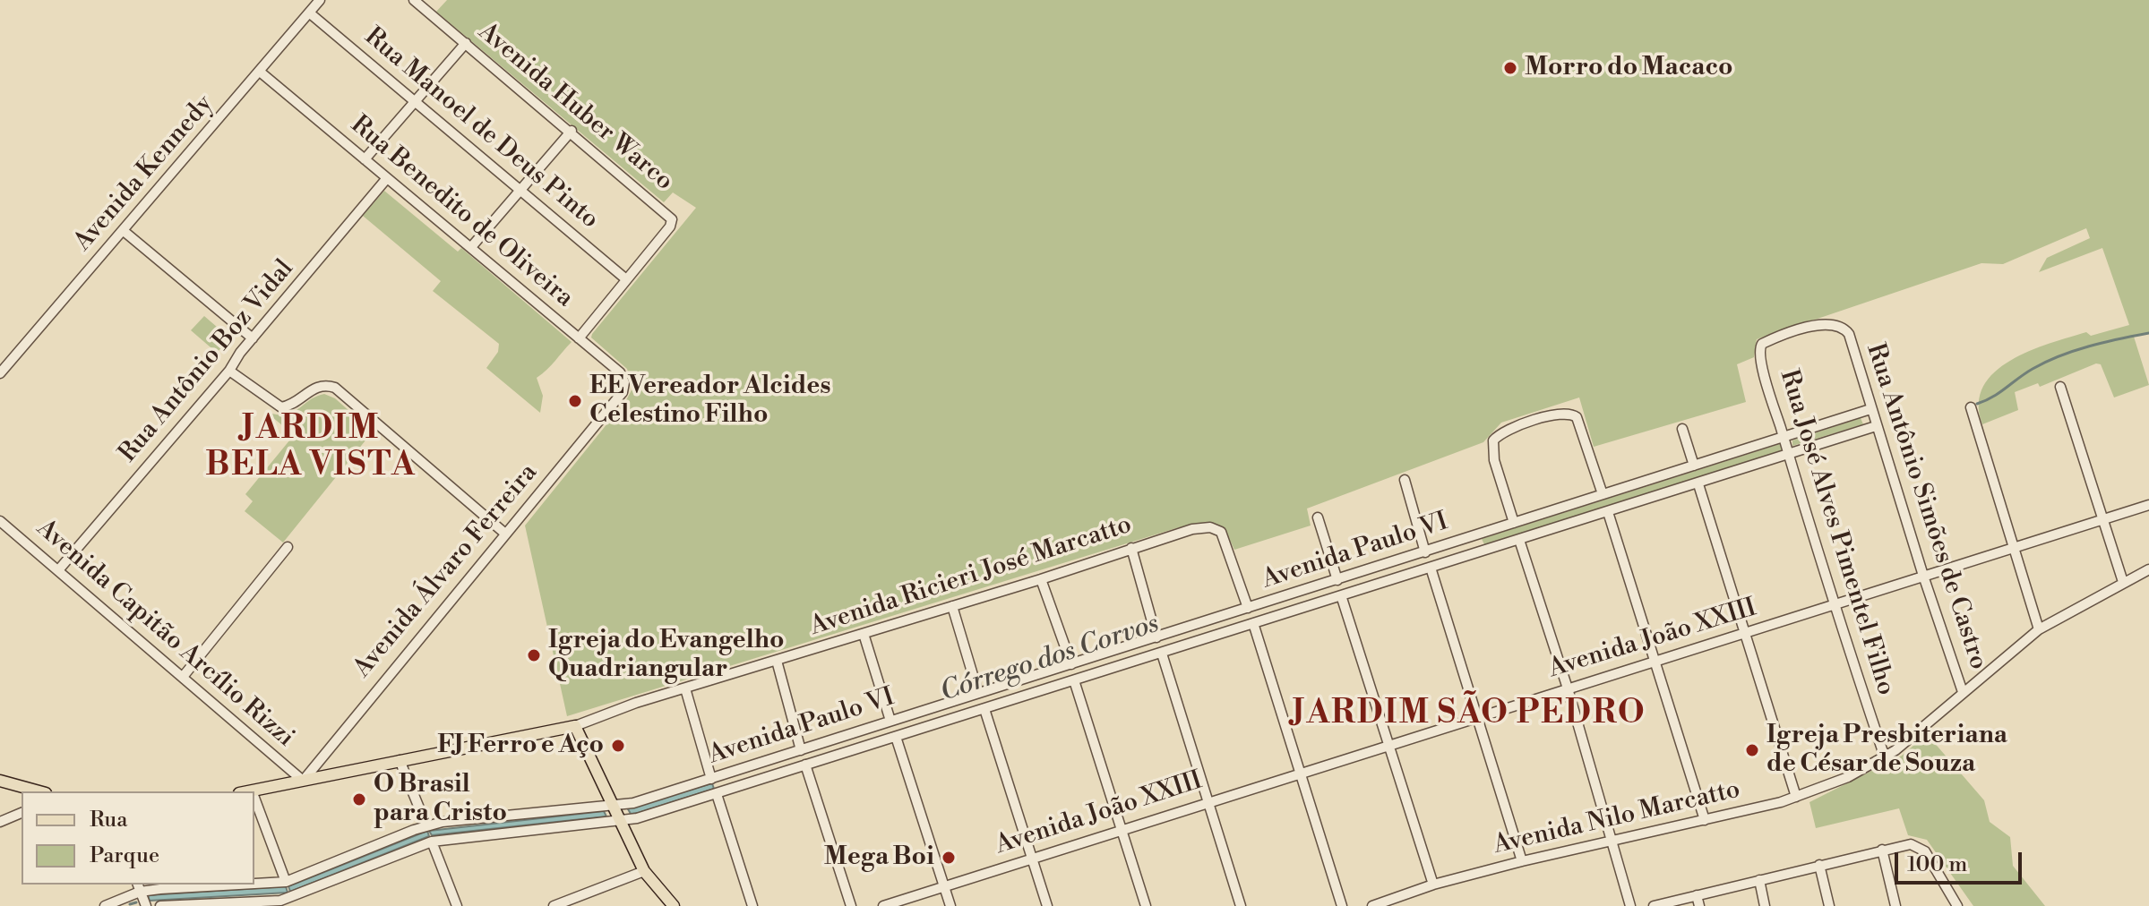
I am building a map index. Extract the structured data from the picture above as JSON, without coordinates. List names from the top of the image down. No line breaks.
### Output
{"streets":{"main road":["Avenida Ricieri José Marcatto"],"street":["Avenida Huber Warco","Rua Manoel de Deus Pinto","Avenida Kennedy","Rua Benedito de Oliveira","Rua Antônio Boz Vidal","Rua Antônio Simões de Castro","Rua José Alves Pimentel Filho","Avenida Paulo VI","Avenida Álvaro Ferreira","Avenida Capitão Arcílio Rizzi","Avenida João XXIII","Avenida Nilo Marcatto"]},"crossings":[["Avenida Huber Warco","Rua Manoel de Deus Pinto"],["Rua Manoel de Deus Pinto","Avenida Kennedy"],["Avenida Kennedy","Rua Benedito de Oliveira"],["Rua Benedito de Oliveira","Rua Antônio Boz Vidal"],["Rua Benedito de Oliveira","Avenida Álvaro Ferreira"],["Rua Antônio Boz Vidal","Avenida Capitão Arcílio Rizzi"],["Rua Antônio Simões de Castro","Rua José Alves Pimentel Filho"],["Rua Antônio Simões de Castro","Avenida Paulo VI"],["Rua Antônio Simões de Castro","Avenida João XXIII"],["Rua Antônio Simões de Castro","Avenida Nilo Marcatto"],["Rua José Alves Pimentel Filho","Avenida Paulo VI"],["Rua José Alves Pimentel Filho","Avenida João XXIII"],["Rua José Alves Pimentel Filho","Avenida Nilo Marcatto"],["Avenida Paulo VI","Avenida Ricieri José Marcatto"],["Avenida Álvaro Ferreira","Avenida Ricieri José Marcatto"],["Avenida Álvaro Ferreira","Avenida Capitão Arcílio Rizzi"],["Avenida Ricieri José Marcatto","Avenida Capitão Arcílio Rizzi"]],"districts":["JARDIM BELA VISTA","JARDIM SÃO PEDRO"],"water":["Córrego dos Corvos"],"places":["Morro do Macaco","EE Vereador Alcides Celestino Filho","Igreja do Evangelho Quadriangular","FJ Ferro e Aço","Igreja Presbiteriana de César de Souza","O Brasil para Cristo","Mega Boi"],"legend":["Rua","Parque"],"scale_bar":"100 m"}
